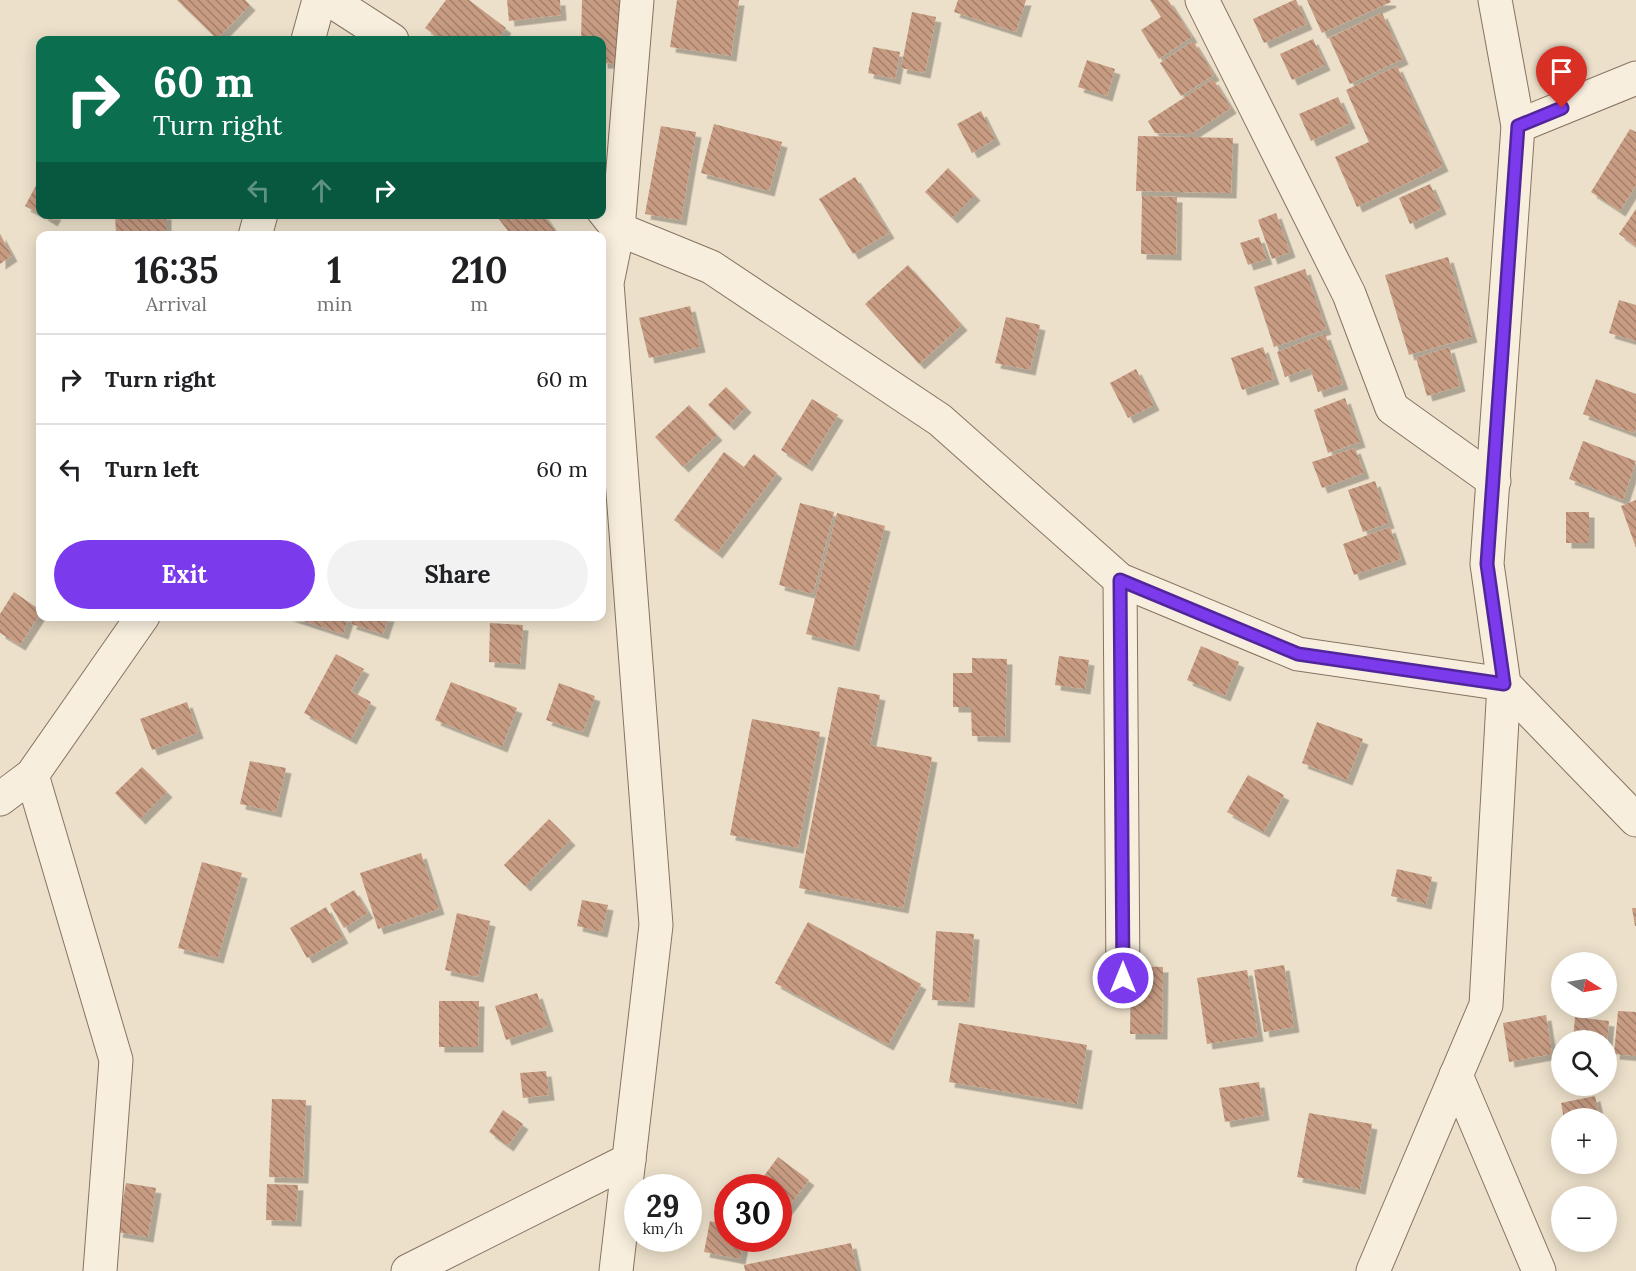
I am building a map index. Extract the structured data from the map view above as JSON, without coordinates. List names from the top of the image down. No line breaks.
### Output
{"north":"right","page":{"turn":["60 m","Turn right"],"eta":["16:35","Arrival","1","min","210","m"],"list":[{"name":"Turn right","value":"60 m"},{"name":"Turn left","value":"60 m"}],"buttons":["Exit","Share"],"map_buttons":["+","−"],"speed":"29 km/h","limit":"30"}}
